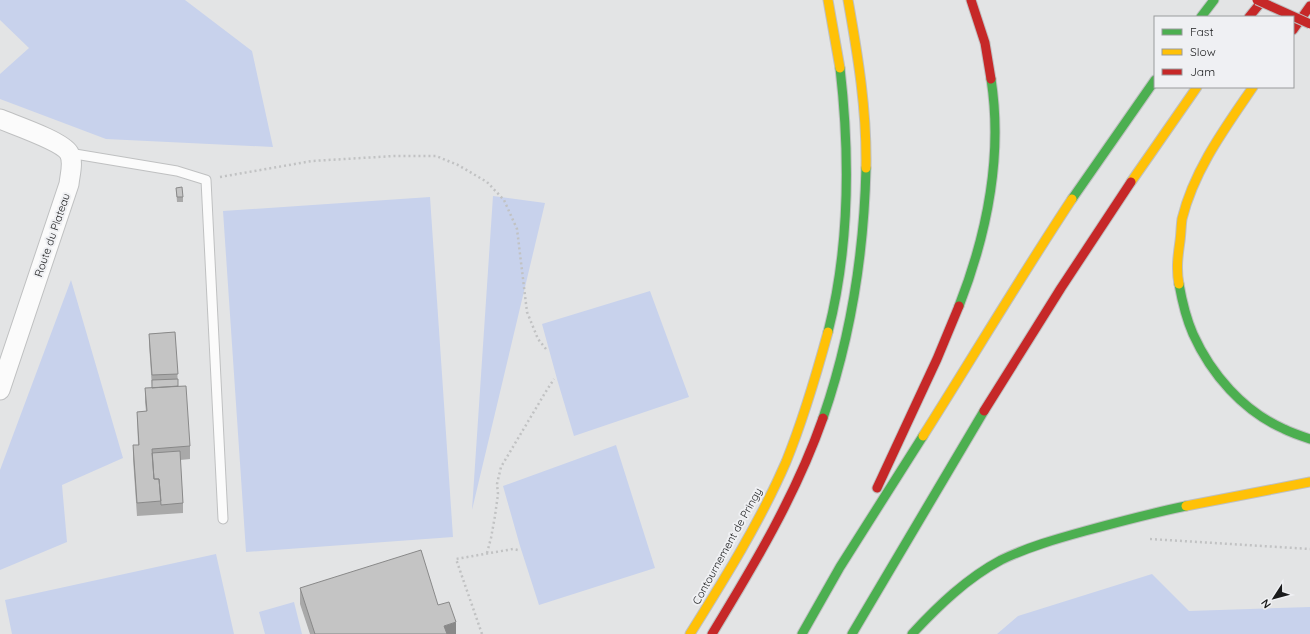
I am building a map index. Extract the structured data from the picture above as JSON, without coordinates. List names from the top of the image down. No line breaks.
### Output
{"streets":{"highway":["Contournement de Pringy"],"street":["Route du Plateau"]},"legend":["Fast","Slow","Jam"],"north":"bottom left"}
